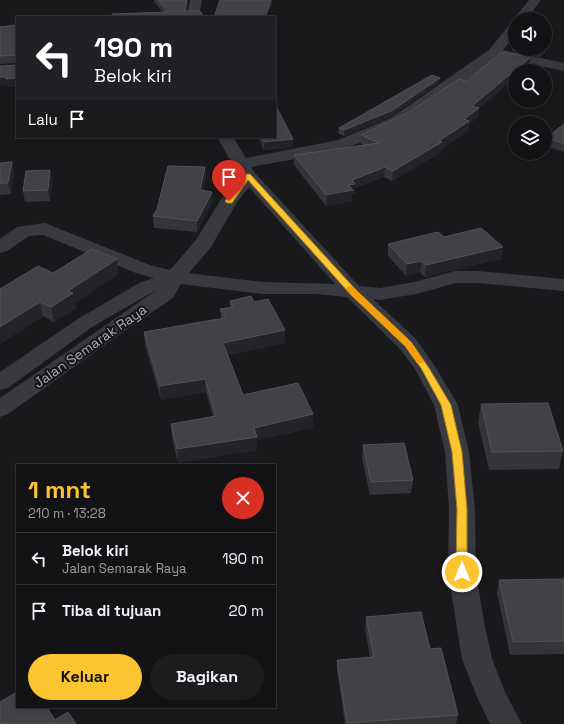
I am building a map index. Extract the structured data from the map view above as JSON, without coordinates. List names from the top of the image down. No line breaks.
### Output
{"streets":{"street":["Jalan Semarak Raya"]},"page":{"turn":["190 m","Belok kiri"],"then":"Lalu","heading":["1 mnt","210 m · 13:28"],"list":[{"name":"Belok kiri","note":"Jalan Semarak Raya","value":"190 m"},{"name":"Tiba di tujuan","value":"20 m"}],"buttons":["Keluar","Bagikan"]}}
